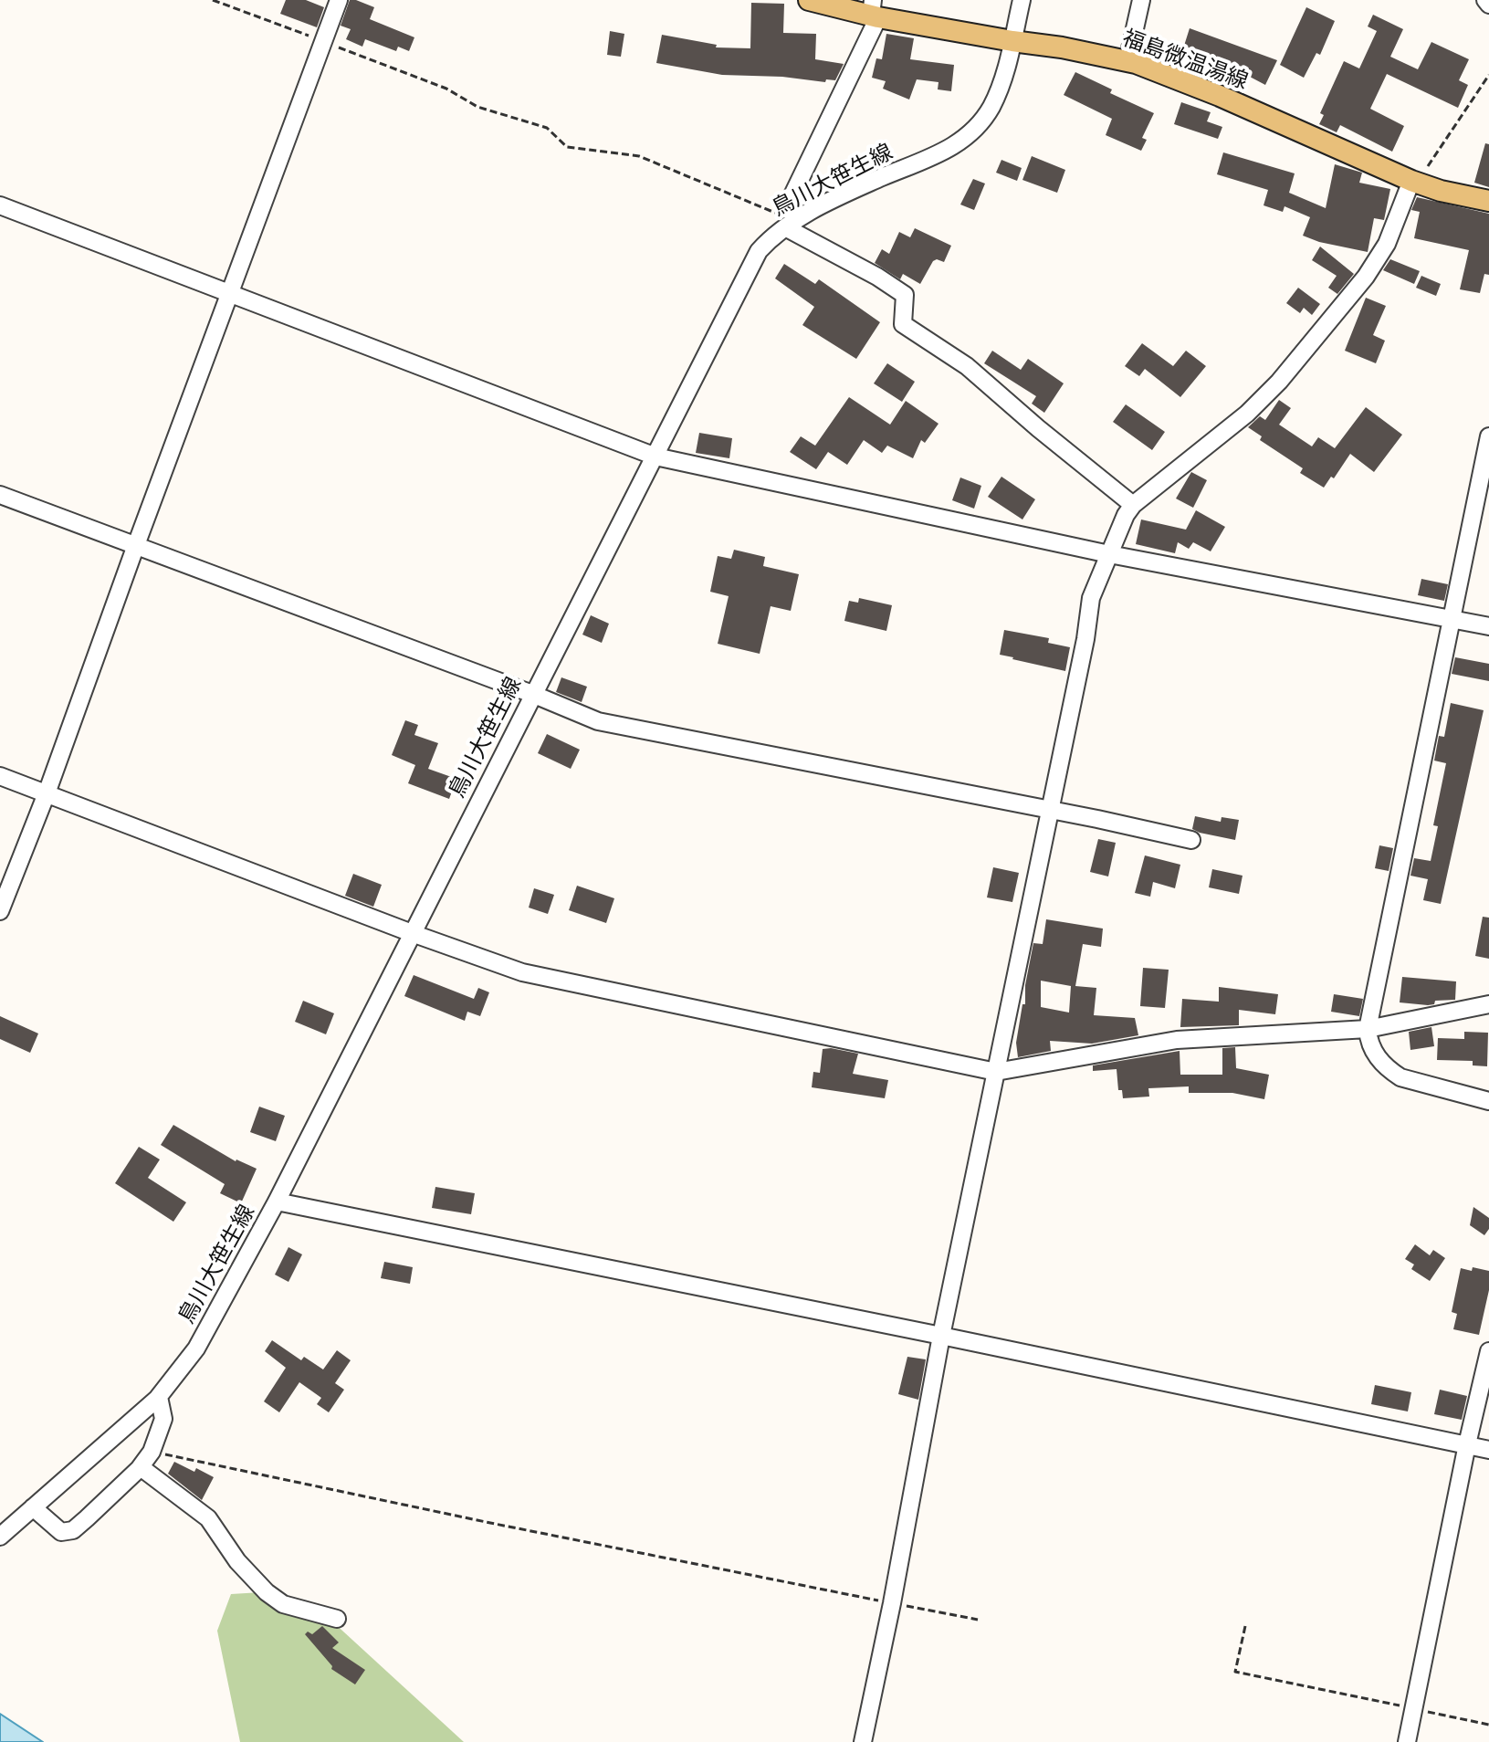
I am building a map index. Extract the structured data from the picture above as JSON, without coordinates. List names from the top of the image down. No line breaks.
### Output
{"streets":{"main road":["福島微温湯線"],"street":["鳥川大笹生線"]},"crossings":[["福島微温湯線","鳥川大笹生線"]]}
